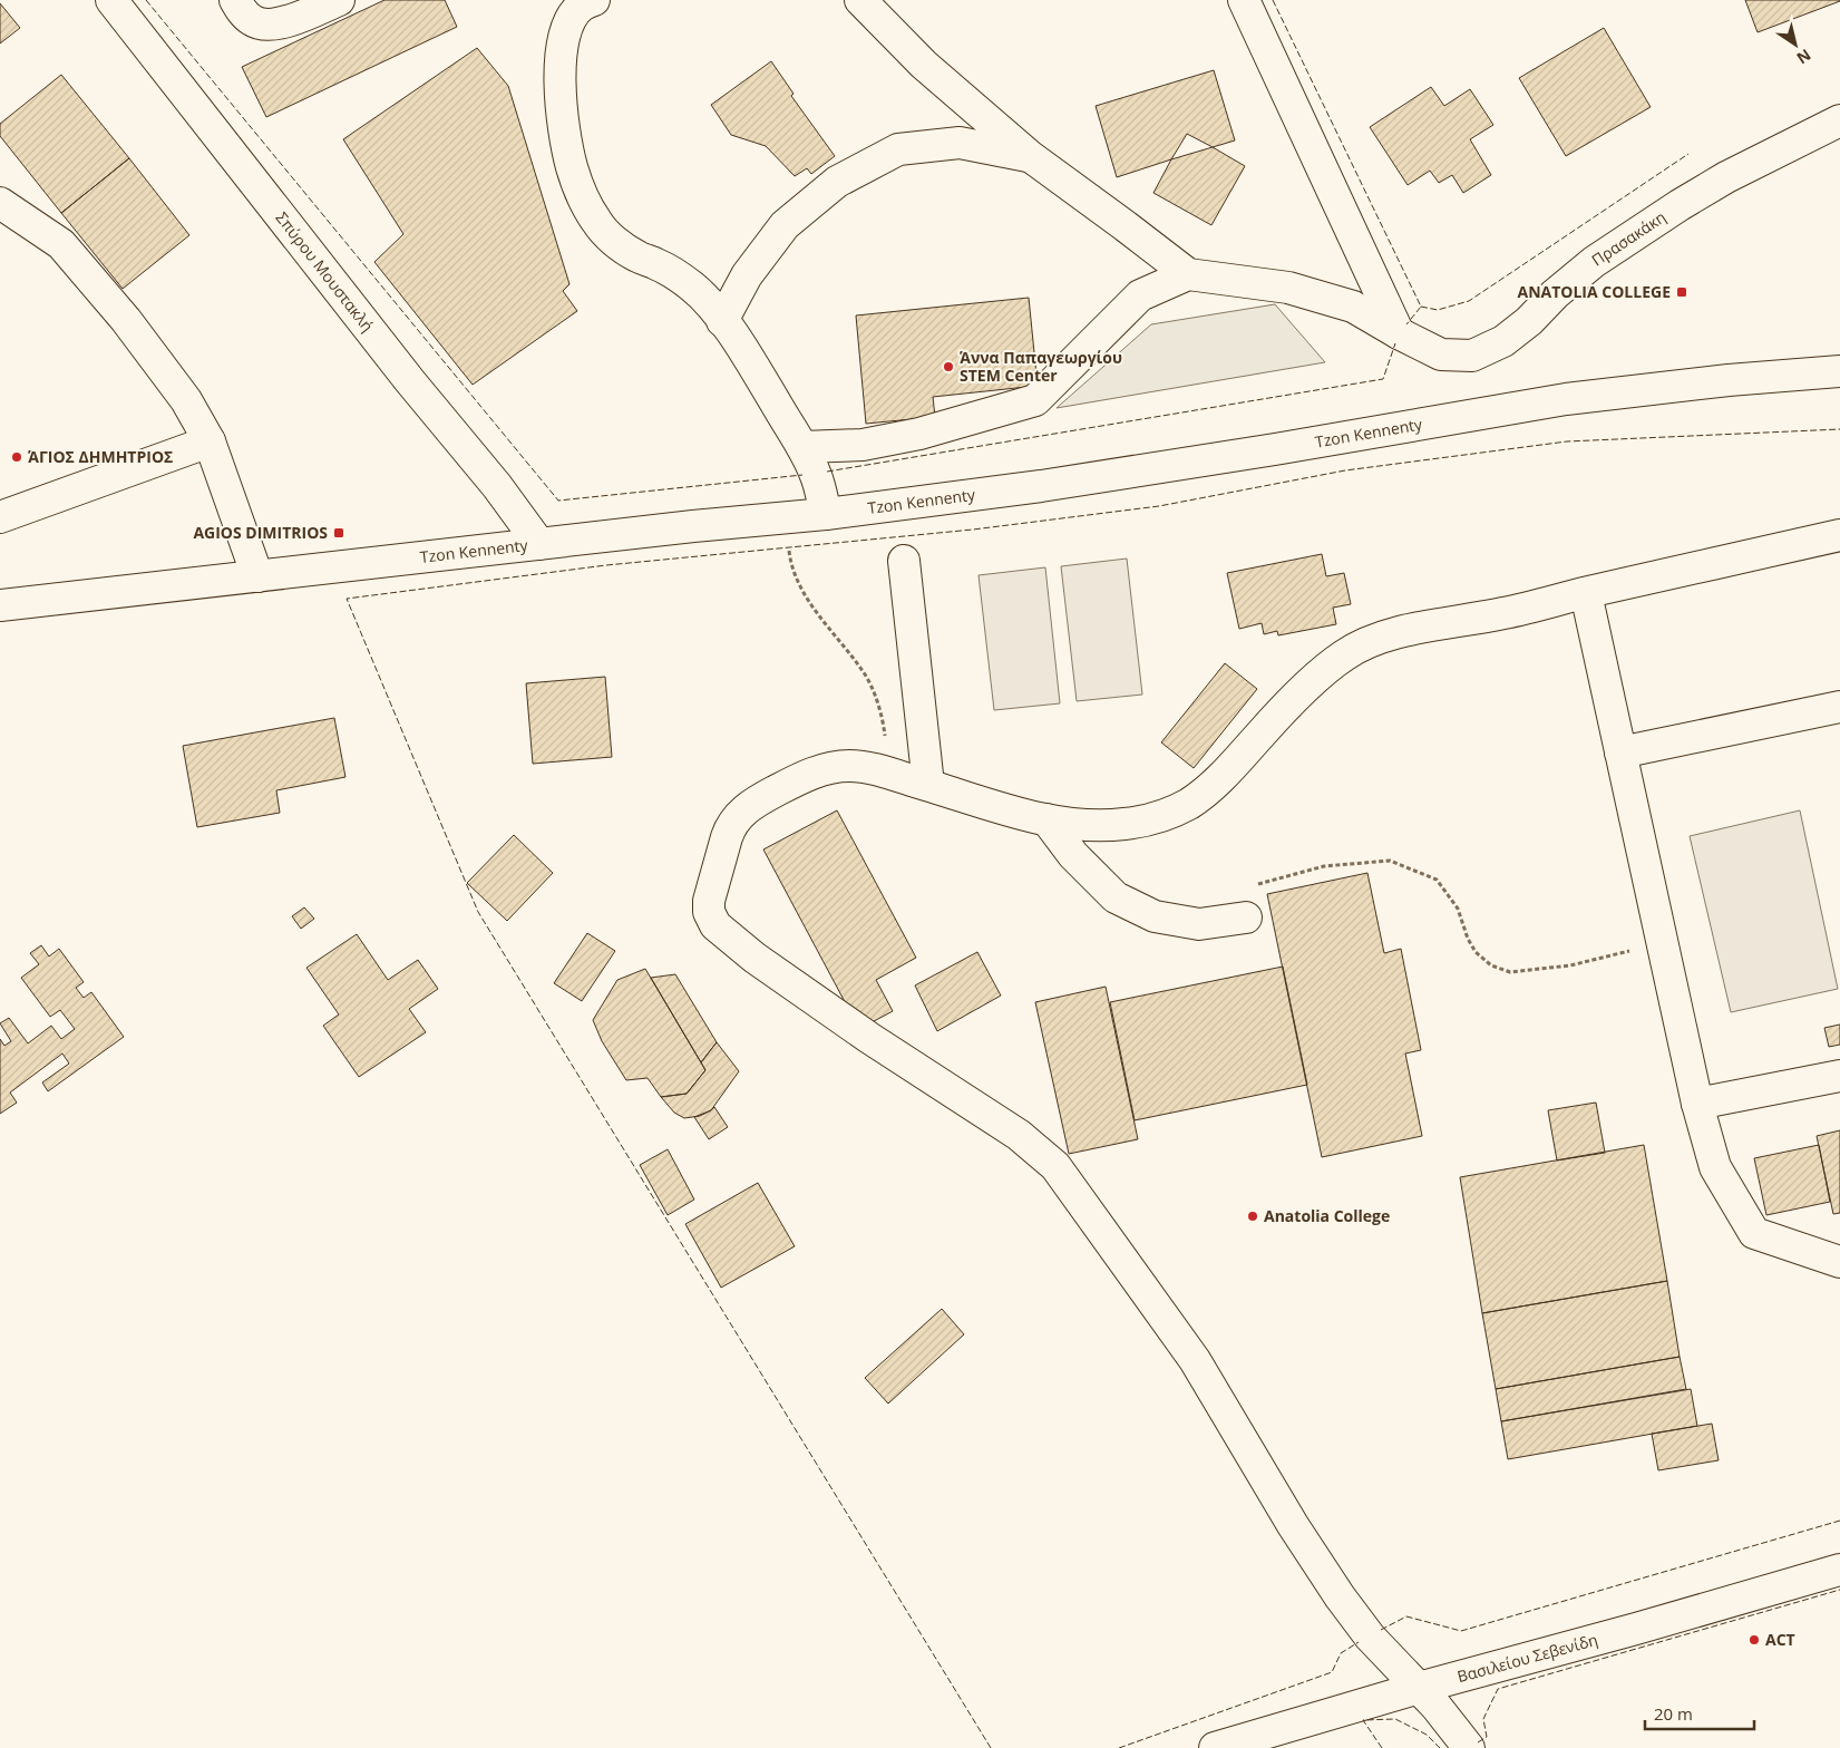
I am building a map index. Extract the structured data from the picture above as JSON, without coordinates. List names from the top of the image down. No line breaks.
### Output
{"streets":{"street":["Πρασακάκη","Σπύρου Μουστακλή","Tzon Kennenty","Βασιλείου Σεβενίδη"]},"crossings":[["Σπύρου Μουστακλή","Tzon Kennenty"]],"places":{"transit":["ANATOLIA COLLEGE","AGIOS DIMITRIOS"],"other":["Άννα Παπαγεωργίου STEM Center","ΆΓΙΟΣ ΔΗΜΗΤΡΙΟΣ","Anatolia College","ACT"]},"scale_bar":"20 m","north":"bottom right"}
